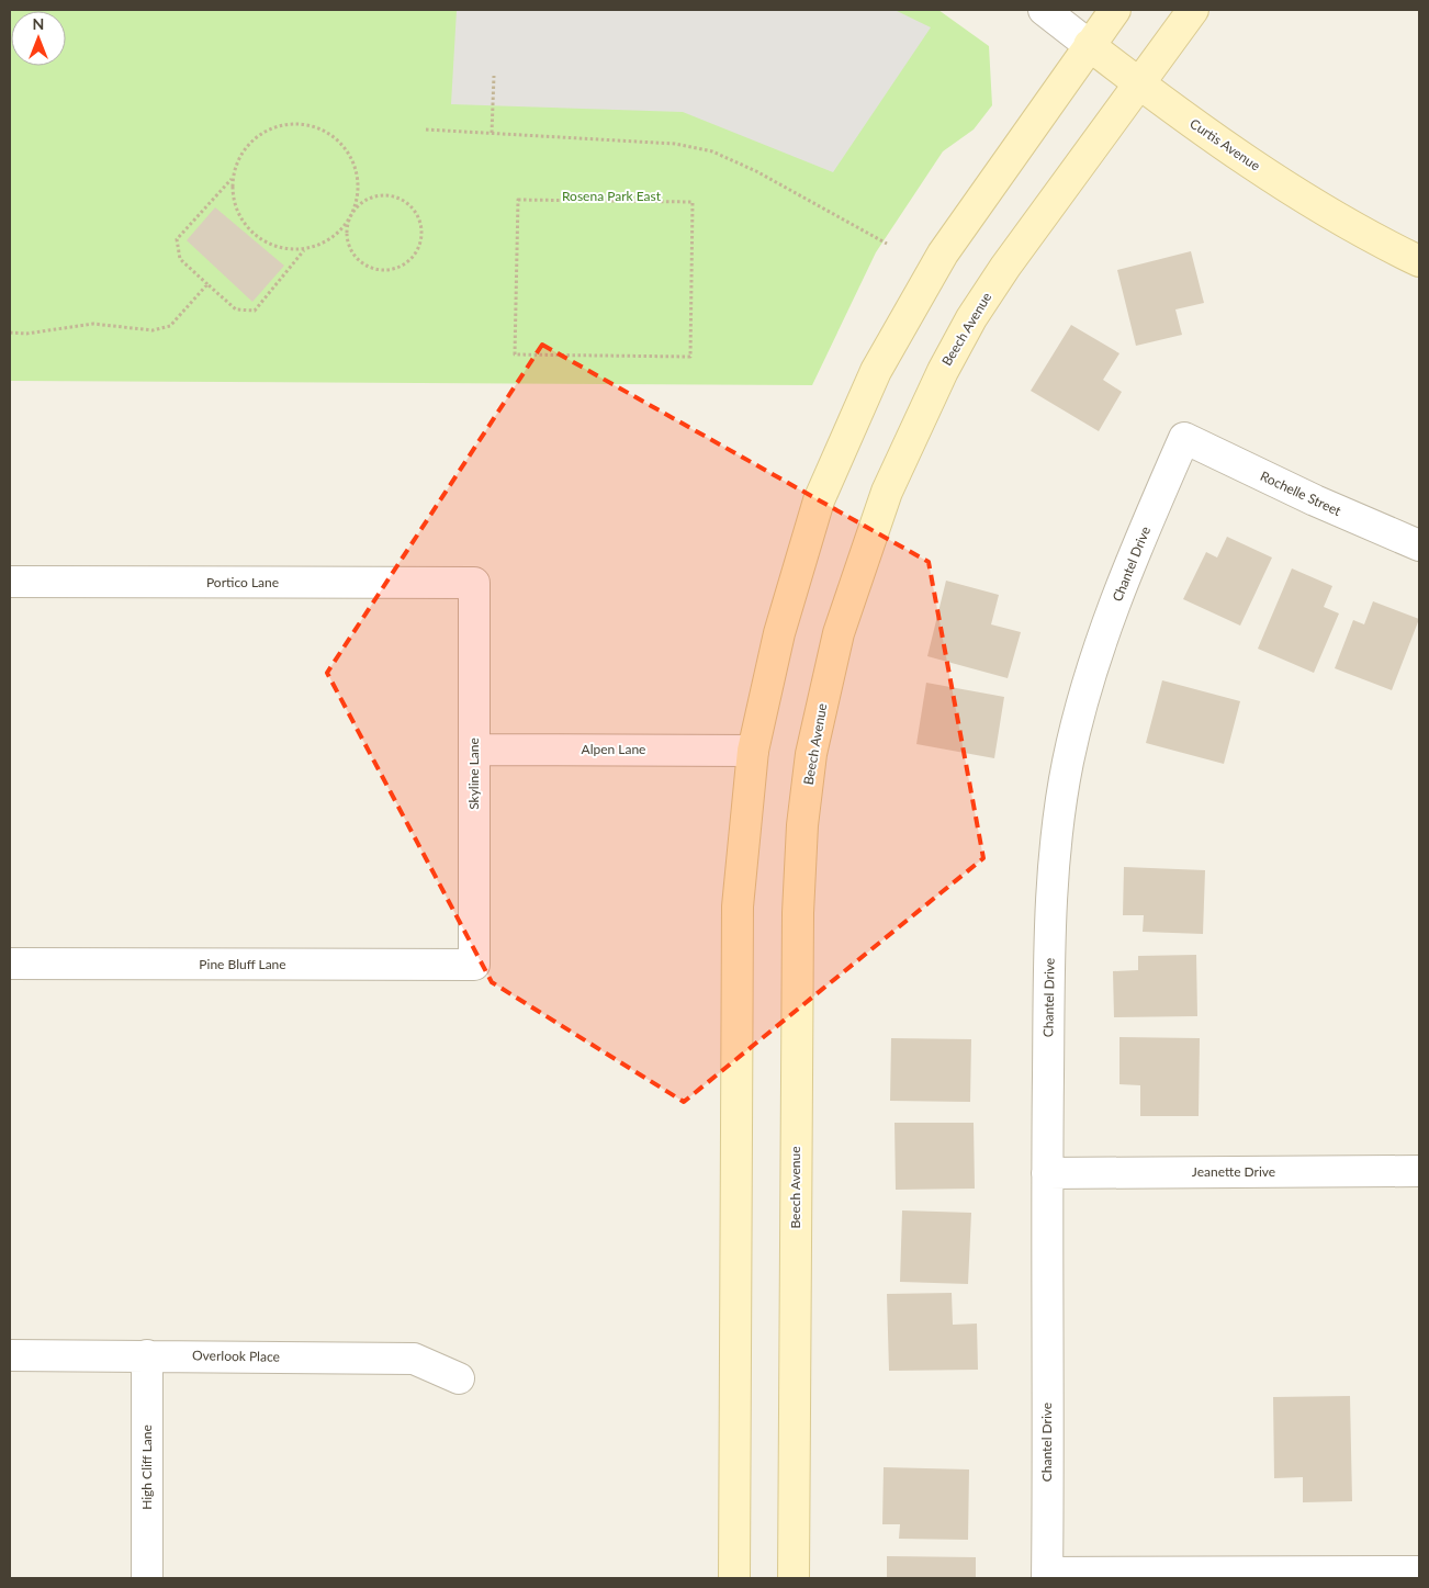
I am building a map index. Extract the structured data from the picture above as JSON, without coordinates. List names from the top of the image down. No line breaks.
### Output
{"streets":{"main road":["Curtis Avenue","Beech Avenue"],"street":["Rochelle Street","Chantel Drive","Portico Lane","Alpen Lane","Skyline Lane","Pine Bluff Lane","Jeanette Drive","Overlook Place","High Cliff Lane"]},"crossings":[["Curtis Avenue","Beech Avenue"],["Rochelle Street","Chantel Drive"],["Chantel Drive","Jeanette Drive"],["Portico Lane","Skyline Lane"],["Alpen Lane","Skyline Lane"],["Skyline Lane","Pine Bluff Lane"],["Overlook Place","High Cliff Lane"]],"parks":["Rosena Park East"],"north":"top"}
